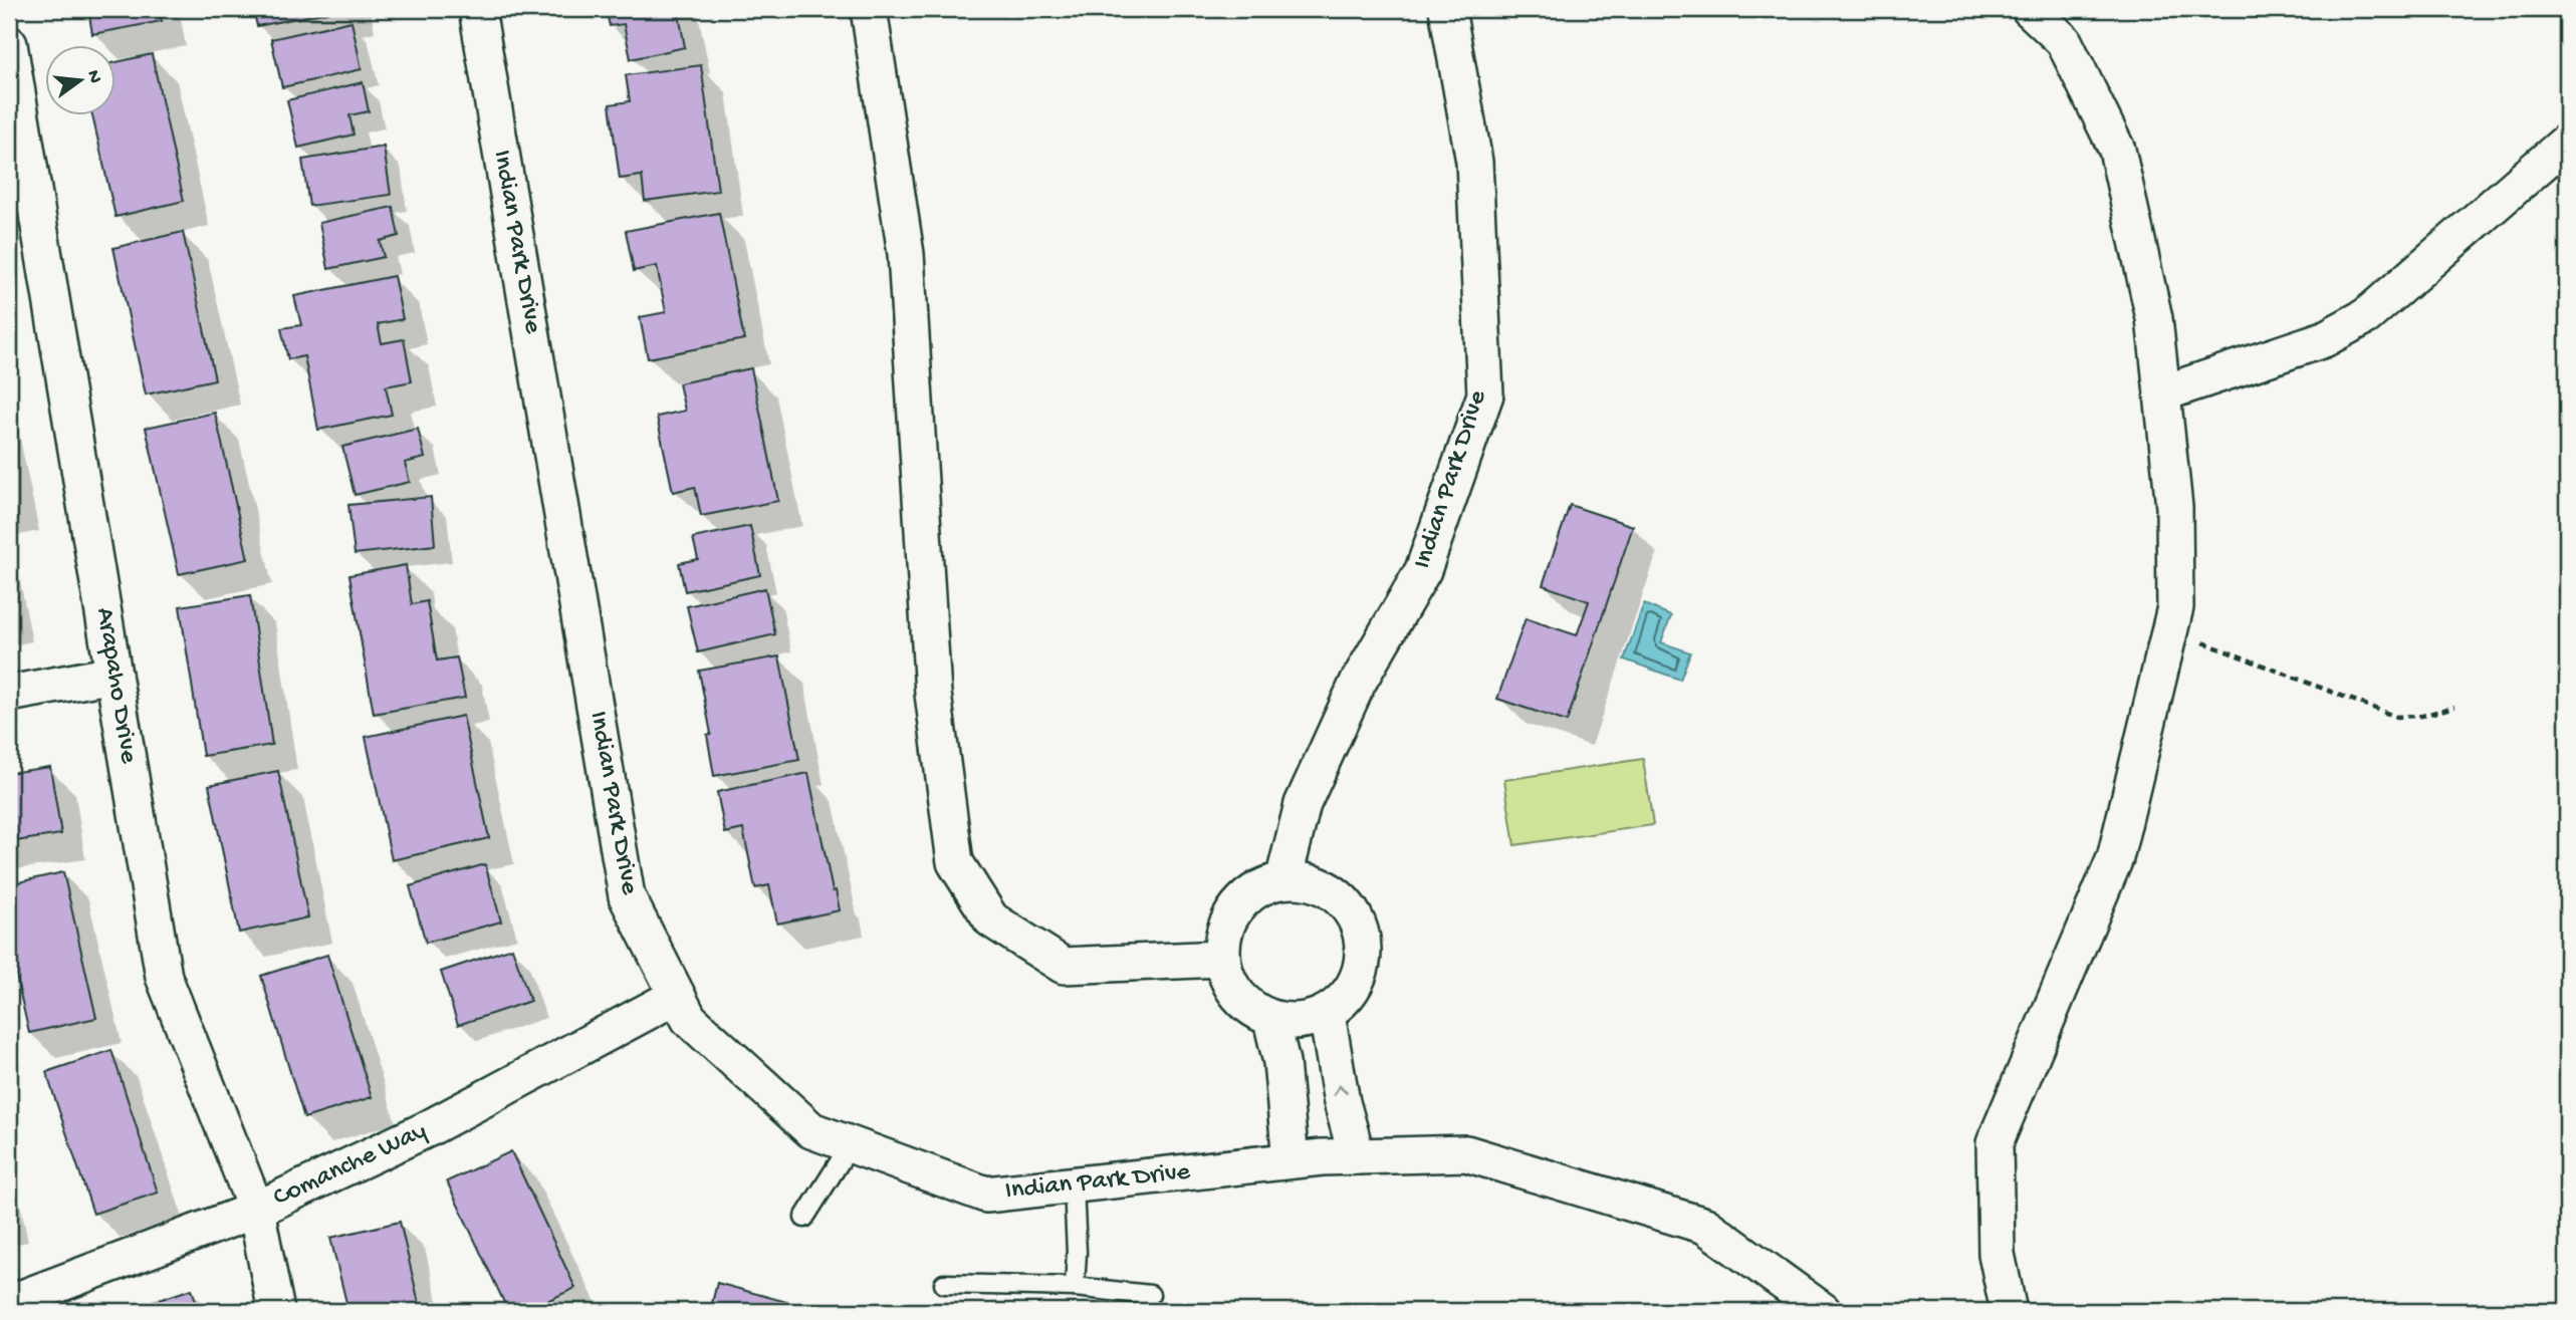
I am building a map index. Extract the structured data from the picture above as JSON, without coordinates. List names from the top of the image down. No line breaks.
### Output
{"streets":{"street":["Indian Park Drive","Arapaho Drive","Comanche Way"]},"crossings":[["Indian Park Drive","Comanche Way"],["Arapaho Drive","Comanche Way"]],"north":"right"}
